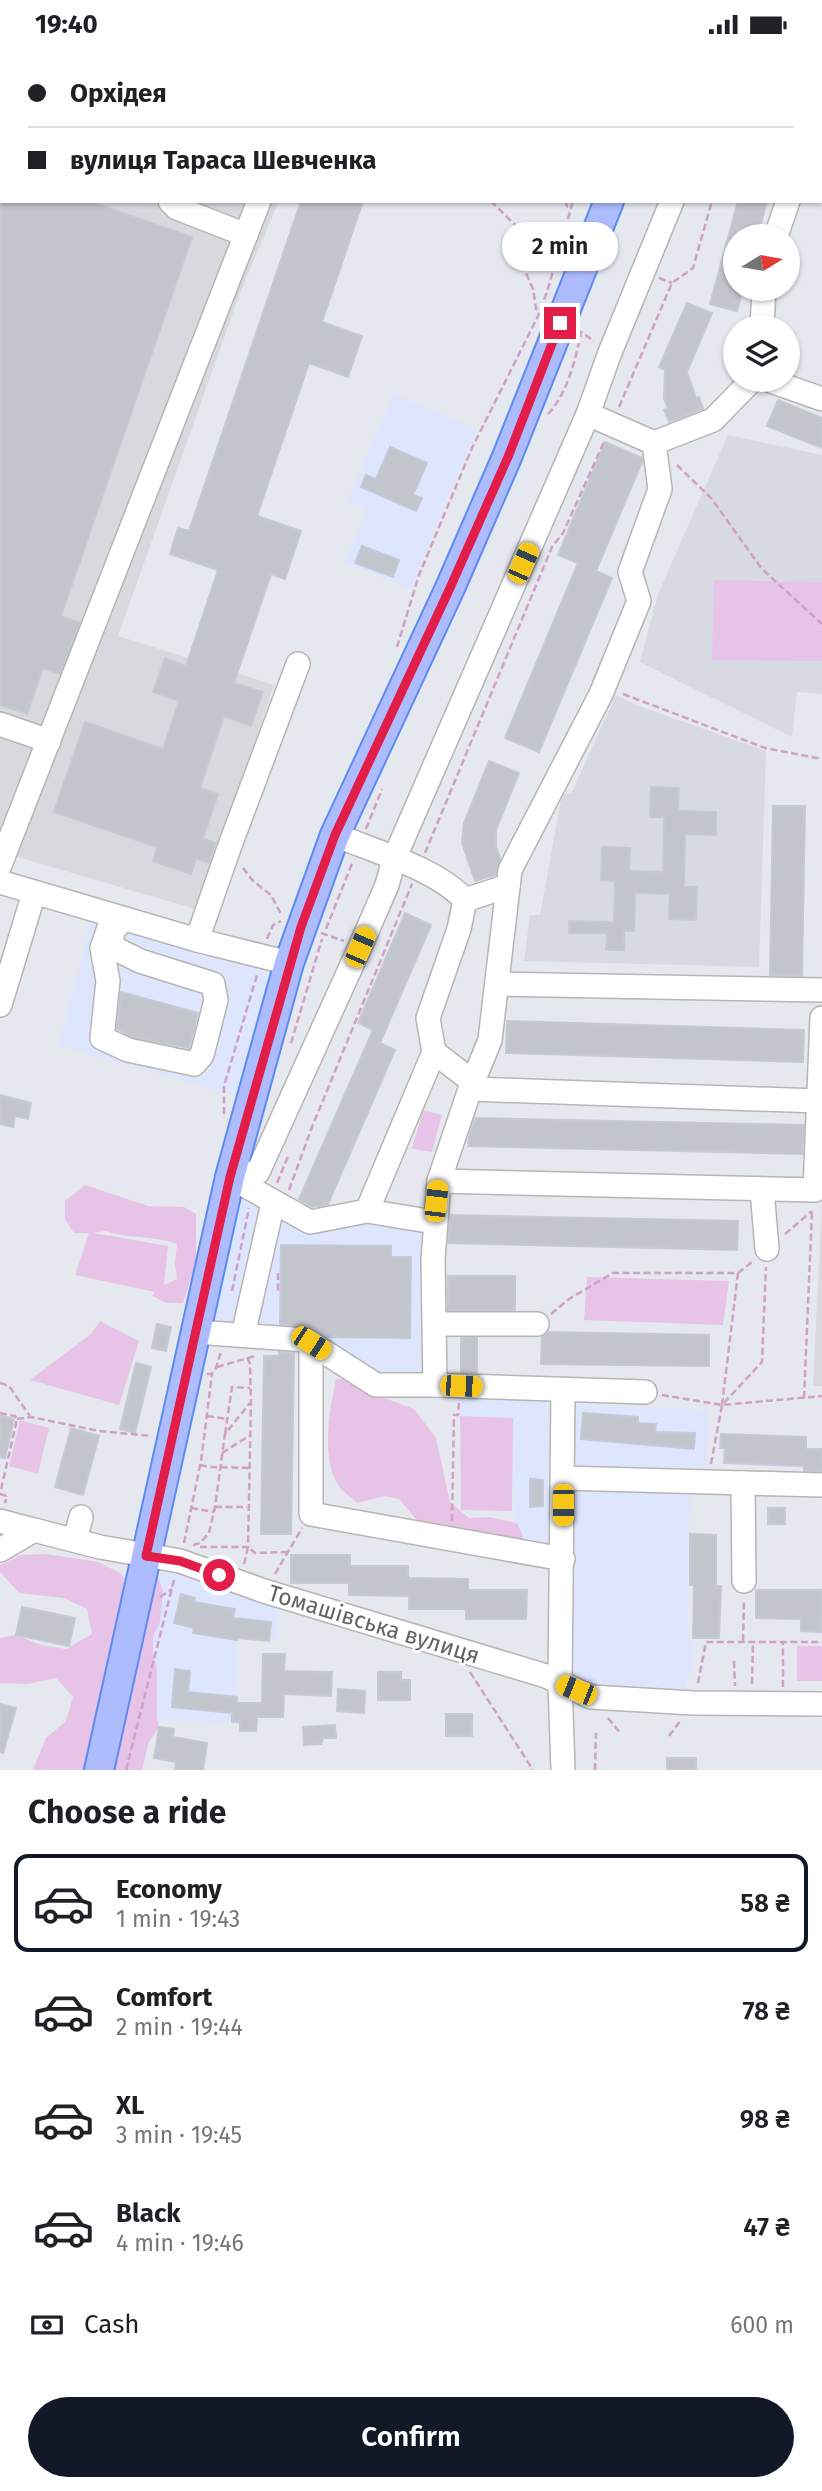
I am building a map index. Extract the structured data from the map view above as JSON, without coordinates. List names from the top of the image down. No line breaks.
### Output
{"streets":{"street":["Томашівська вулиця"]},"north":"right","page":{"status":"19:40","banner":["Орхідея","вулиця Тараса Шевченка"],"bubble":"2 min","heading":"Choose a ride","list":[{"name":"Economy","note":"1 min · 19:43","value":"58 ₴"},{"name":"Comfort","note":"2 min · 19:44","value":"78 ₴"},{"name":"XL","note":"3 min · 19:45","value":"98 ₴"},{"name":"Black","note":"4 min · 19:46","value":"47 ₴"}],"pay":["Cash","600 m"],"buttons":"Confirm"}}
